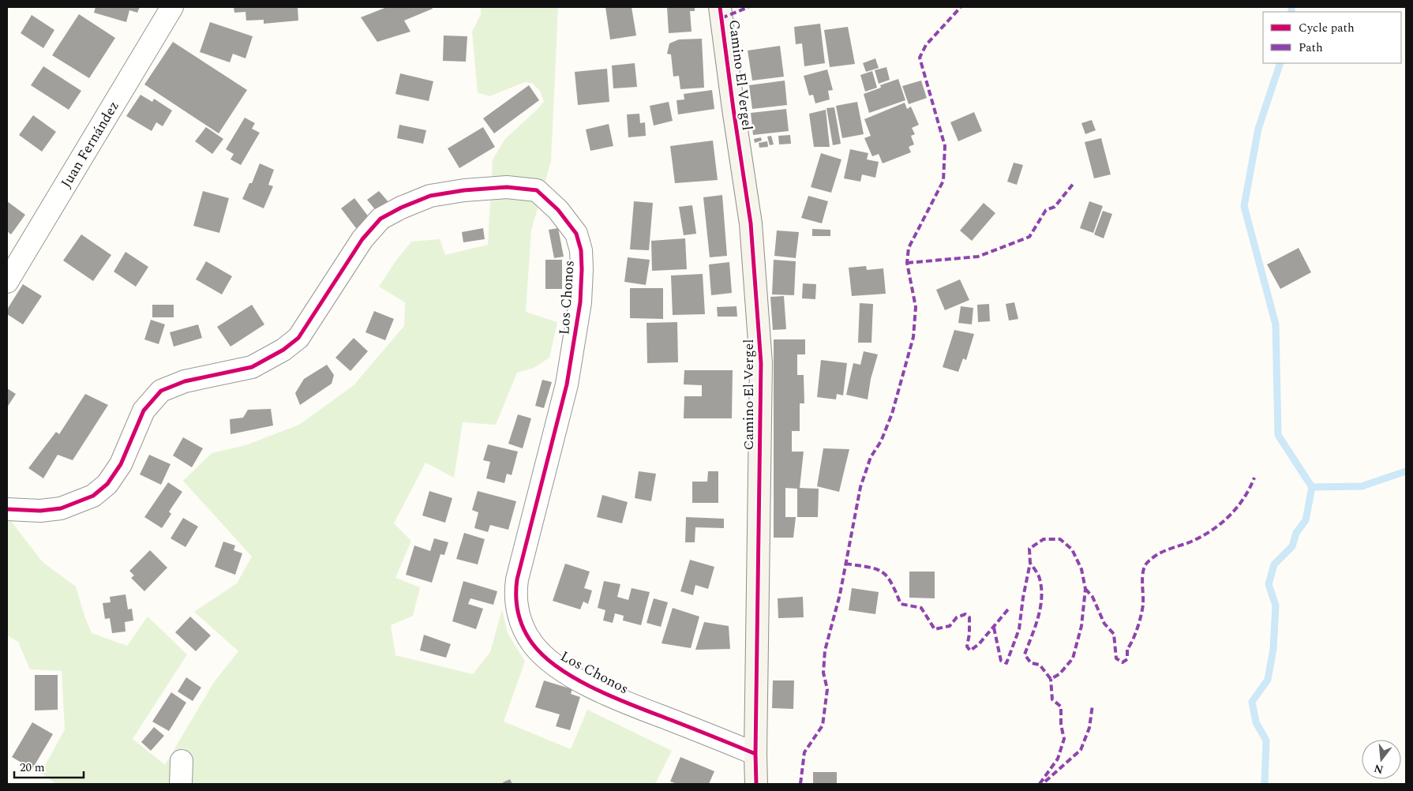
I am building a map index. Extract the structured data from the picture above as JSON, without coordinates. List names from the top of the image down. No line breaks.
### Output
{"streets":{"street":["Camino El Vergel","Juan Fernández","Los Chonos"]},"crossings":[["Camino El Vergel","Los Chonos"]],"legend":["Cycle path","Path"],"scale_bar":"20 m","north":"bottom"}
